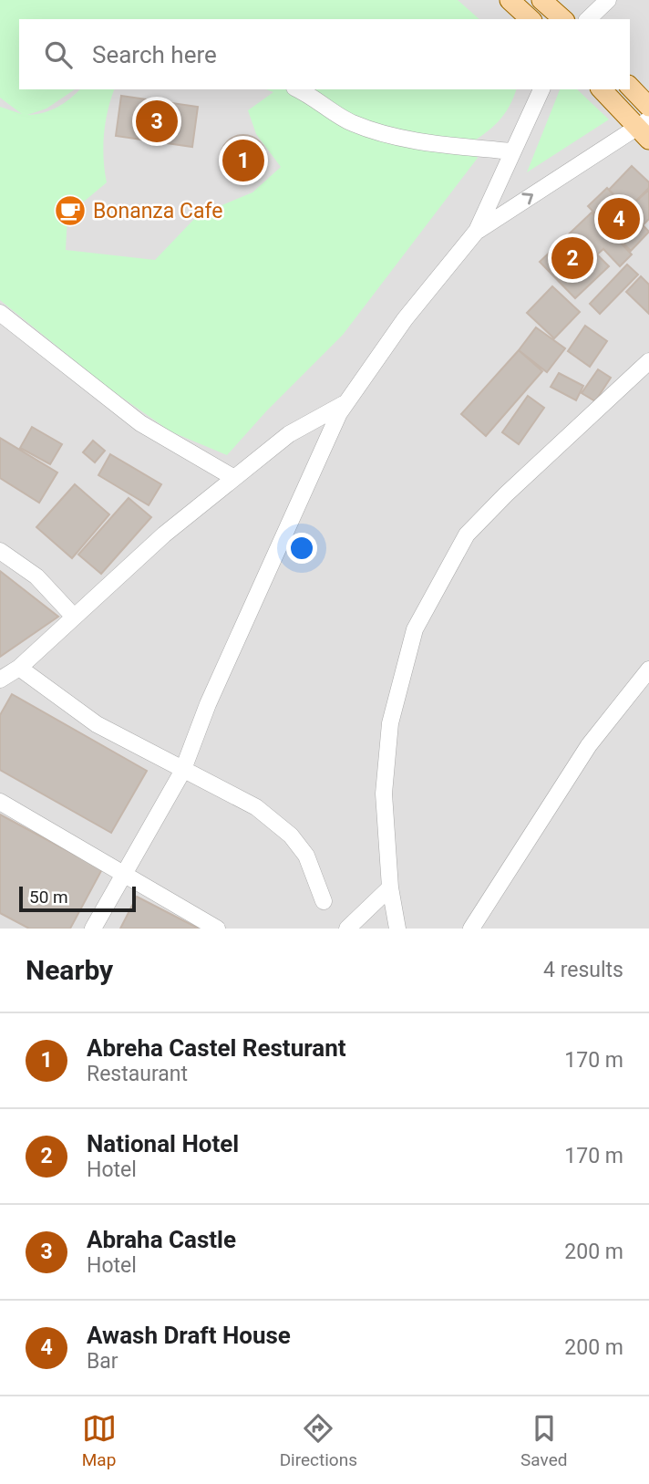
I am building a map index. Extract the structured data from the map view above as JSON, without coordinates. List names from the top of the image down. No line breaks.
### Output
{"places":{"cafe":["Bonanza Cafe"]},"scale_bar":"50 m","page":{"search":"Search here","pins":["3","1","4","2"],"scale":"50 m","heading":["Nearby","4 results"],"list":[{"mark":"1","name":"Abreha Castel Resturant","note":"Restaurant","value":"170 m"},{"mark":"2","name":"National Hotel","note":"Hotel","value":"170 m"},{"mark":"3","name":"Abraha Castle","note":"Hotel","value":"200 m"},{"mark":"4","name":"Awash Draft House","note":"Bar","value":"200 m"}],"nav":["Map","Directions","Saved"]}}
